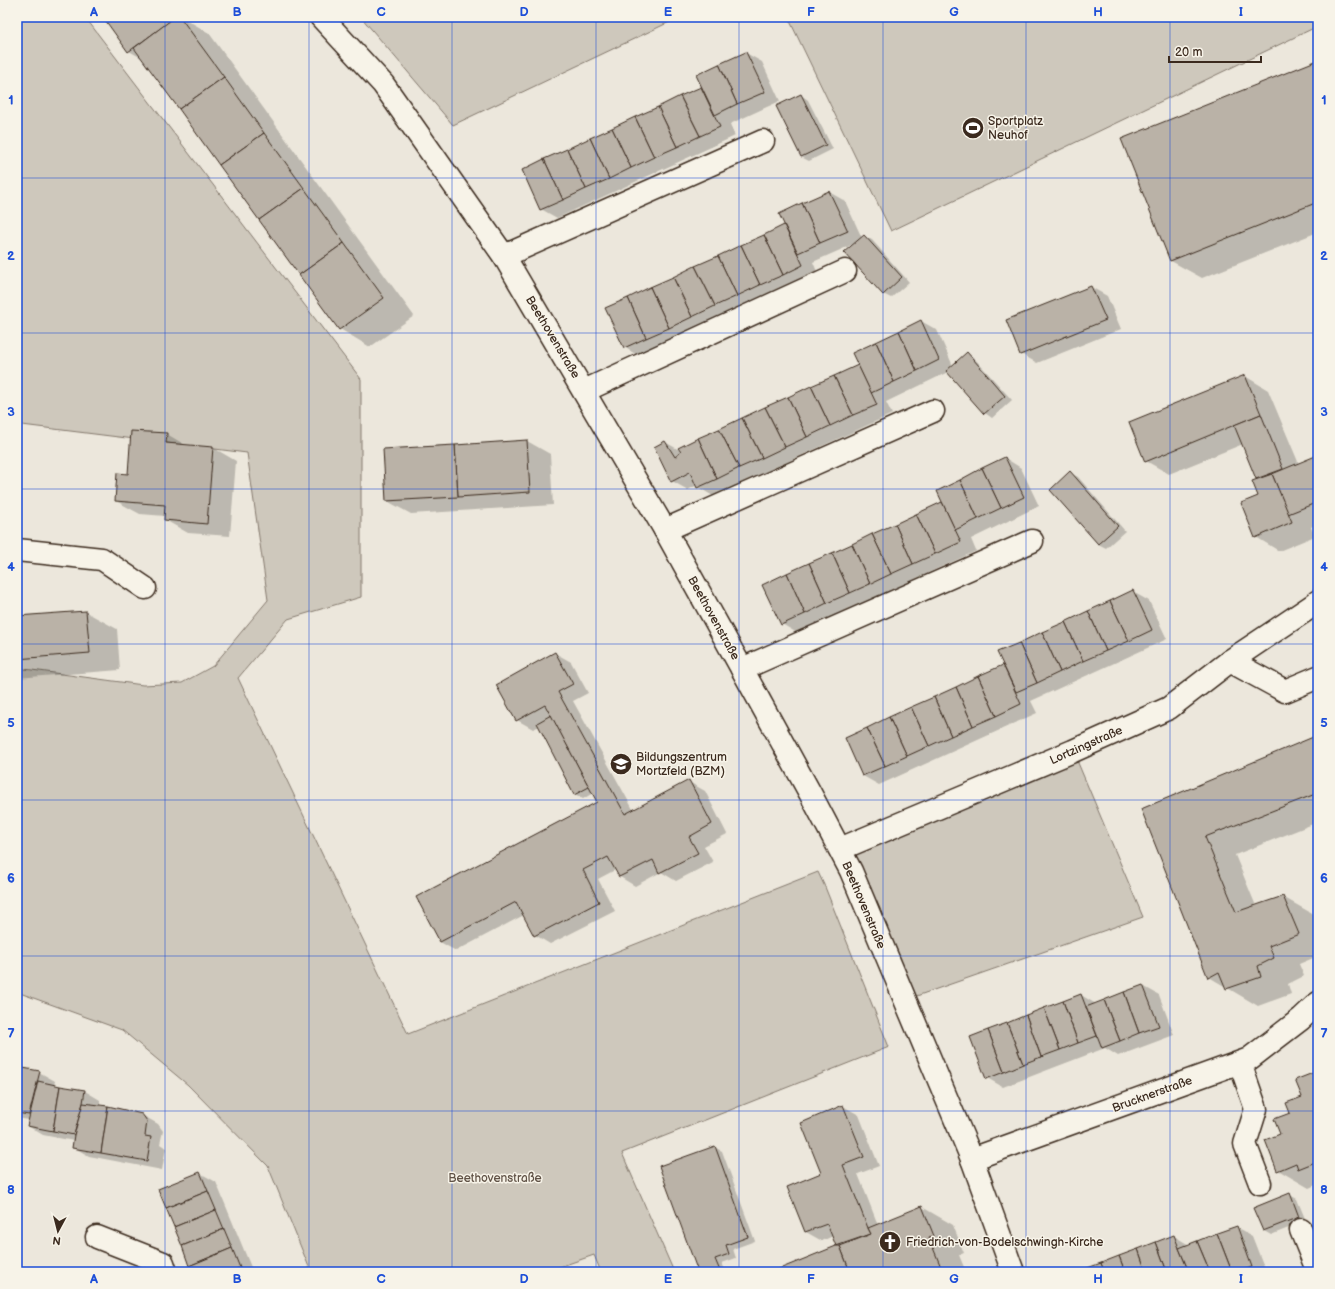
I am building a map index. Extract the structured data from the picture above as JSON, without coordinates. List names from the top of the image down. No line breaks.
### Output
{"streets":{"street":["Beethovenstraße","Lortzingstraße","Brucknerstraße"]},"crossings":[["Beethovenstraße","Lortzingstraße"],["Beethovenstraße","Brucknerstraße"]],"parks":["Beethovenstraße"],"places":{"sports":["Sportplatz Neuhof"],"school or university":["Bildungszentrum Mortzfeld (BZM)"],"church":["Friedrich-von-Bodelschwingh-Kirche"]},"scale_bar":"20 m","north":"bottom","grid":{"columns":["A","B","C","D","E","F","G","H","I"],"rows":["1","2","3","4","5","6","7","8"]}}
